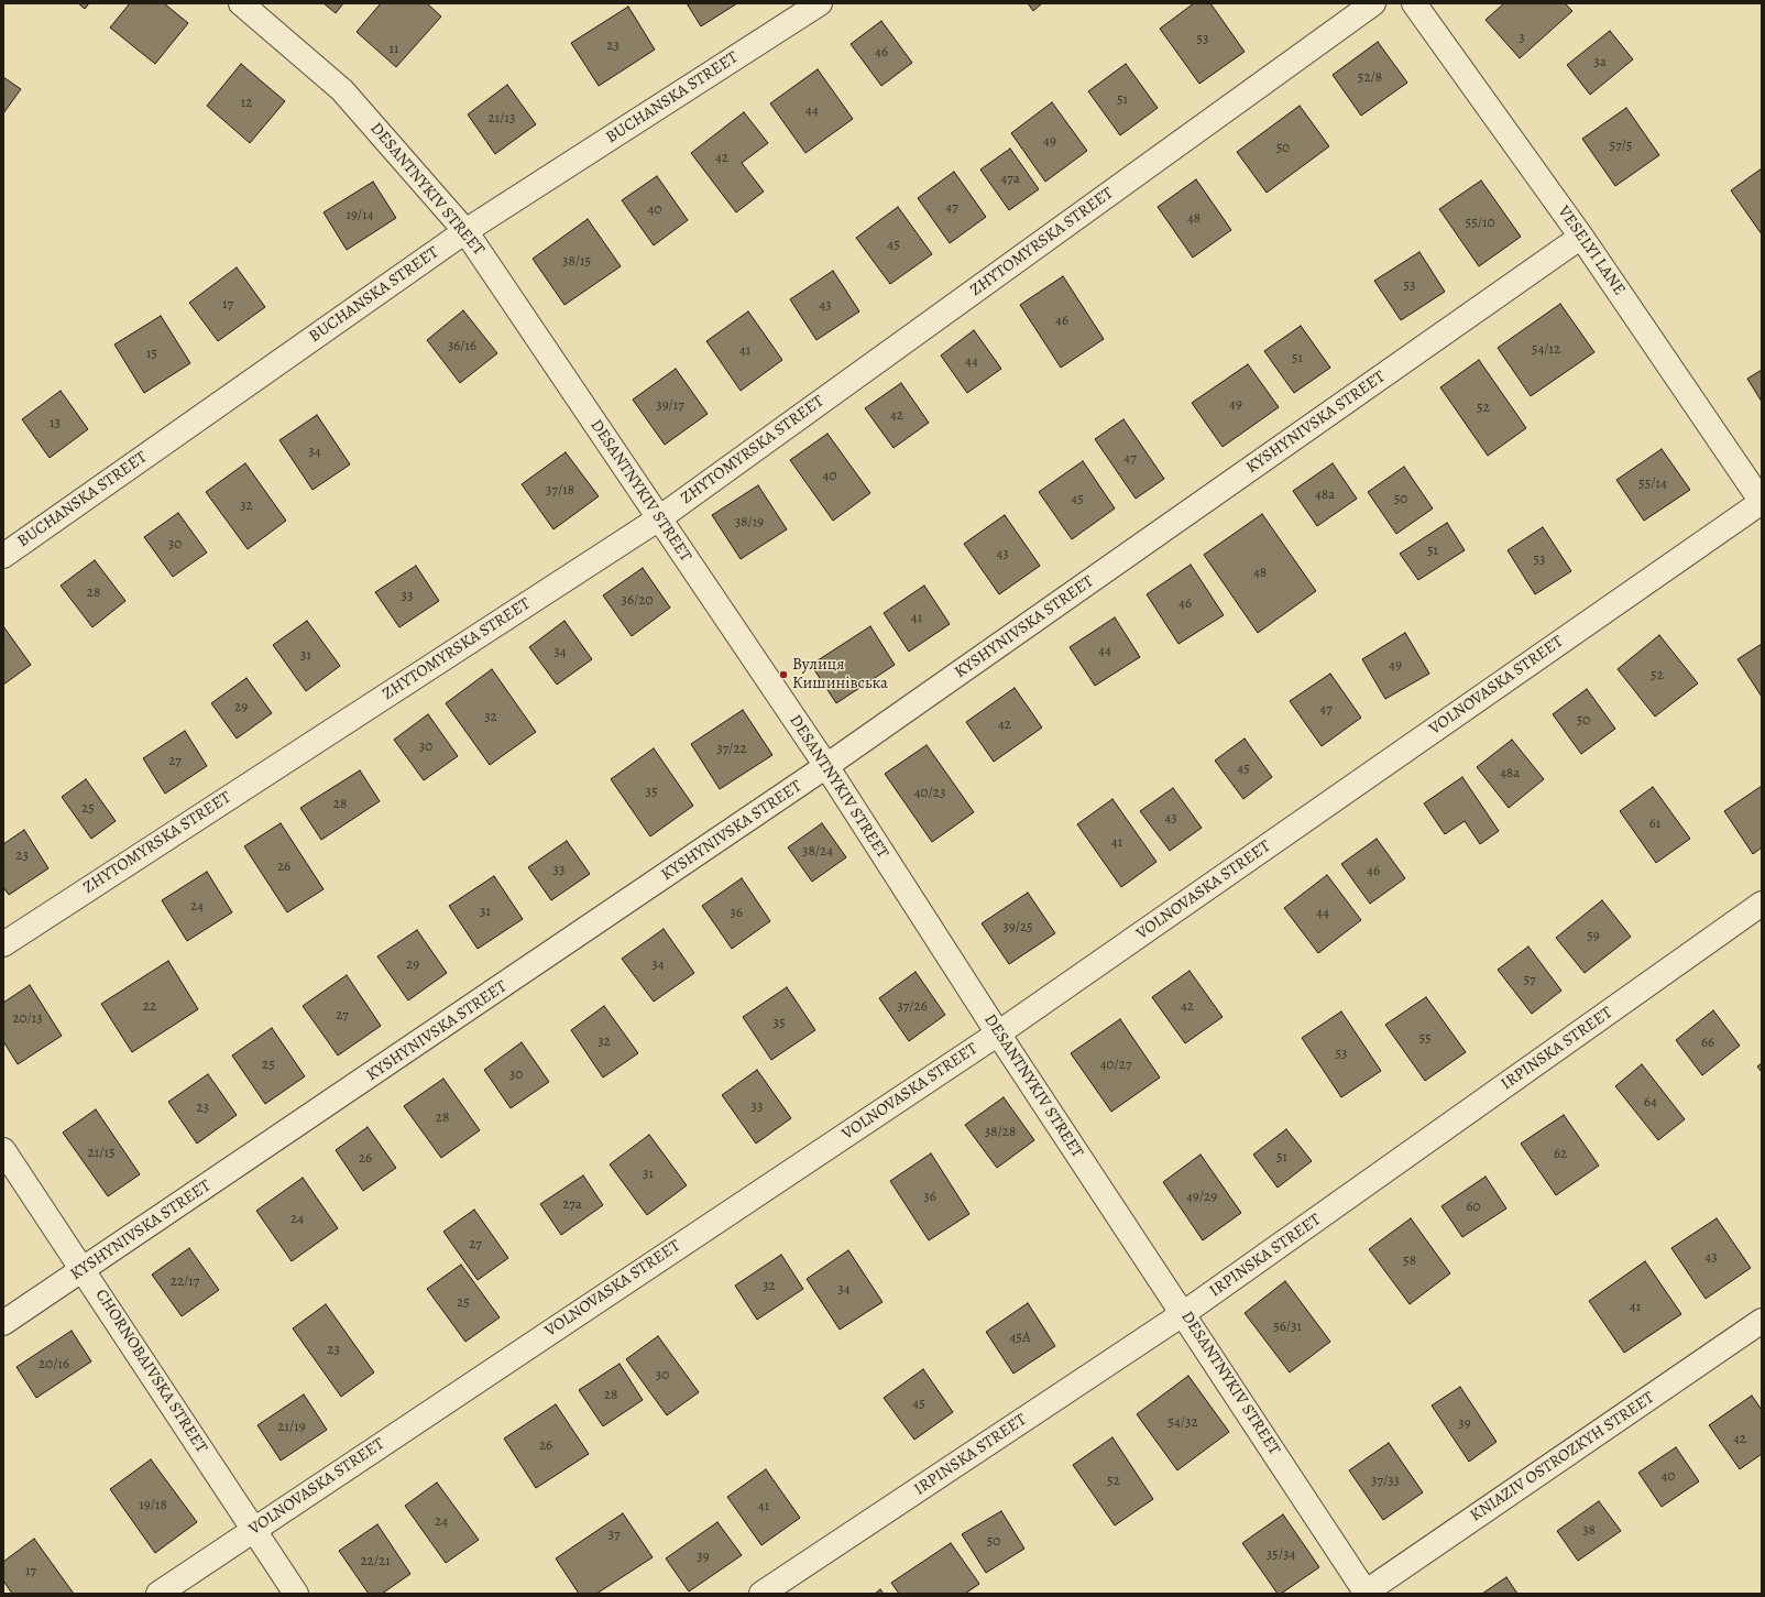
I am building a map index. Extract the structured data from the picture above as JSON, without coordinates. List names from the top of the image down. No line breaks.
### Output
{"streets":{"street":["BUCHANSKA STREET","DESANTNYKIV STREET","ZHYTOMYRSKA STREET","VESELYI LANE","KYSHYNIVSKA STREET","VOLNOVASKA STREET","IRPINSKA STREET","CHORNOBAIVSKA STREET","KNIAZIV OSTROZKYH STREET"]},"crossings":[["BUCHANSKA STREET","DESANTNYKIV STREET"],["DESANTNYKIV STREET","ZHYTOMYRSKA STREET"],["DESANTNYKIV STREET","KYSHYNIVSKA STREET"],["DESANTNYKIV STREET","VOLNOVASKA STREET"],["DESANTNYKIV STREET","IRPINSKA STREET"],["DESANTNYKIV STREET","KNIAZIV OSTROZKYH STREET"],["VESELYI LANE","KYSHYNIVSKA STREET"],["VESELYI LANE","VOLNOVASKA STREET"],["KYSHYNIVSKA STREET","CHORNOBAIVSKA STREET"],["VOLNOVASKA STREET","CHORNOBAIVSKA STREET"]],"places":["Вулиця Кишинівська"],"house_numbers":["3","53","23","11","46","3а","52/8","51","12","44","21/13","49","57/5","50","42","47а","47","40","19/14","48","55/10","45","38/15","53","17","43","46","36/16","54/12","41","15","51","44","49","39/17","52","42","13","34","47","40","55/14","37/18","48а","45","50","32","38/19","30","51","43","53","48","28","33","36/20","46","41","44","34","31","49","52","29","47","32","50","42","30","37/22","27","45","48а","35","40/23","28","25","43","61","41","38/24","23","26","33","46","24","31","36","44","39/25","59","29","34","57","22","37/26","42","27","20/13","35","55","32","66","53","25","40/27","30","64","33","23","28","38/28","21/15","62","51","26","31","36","49/29","27а","60","24","27","43","58","22/17","32","34","25","41","56/31","45А","23","20/16","30","28","45","54/32","39","21/19","42","26","40","52","37/33","19/18","41","24","38","37","50","35/34","39","22/21","17"]}
